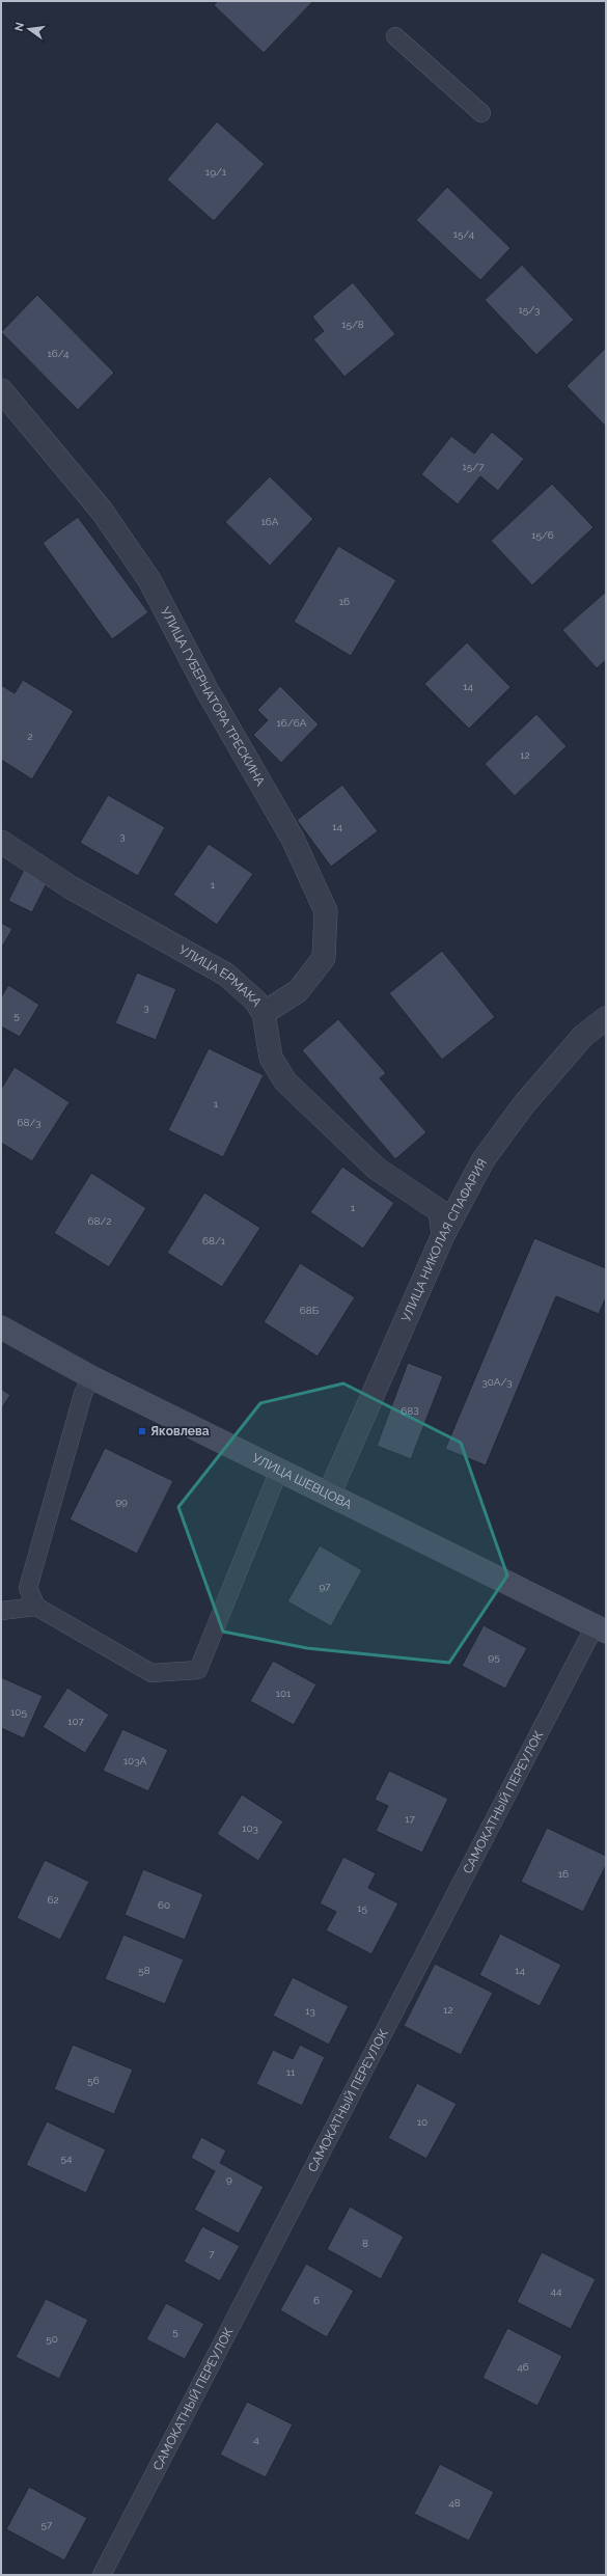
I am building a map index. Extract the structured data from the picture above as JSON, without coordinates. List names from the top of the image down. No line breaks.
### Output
{"streets":{"main road":["УЛИЦА ШЕВЦОВА"],"street":["УЛИЦА ГУБЕРНАТОРА ТРЕСКИНА","УЛИЦА ЕРМАКА","УЛИЦА НИКОЛАЯ СПАФАРИЯ"],"lane":["САМОКАТНЫЙ ПЕРЕУЛОК"]},"crossings":[["УЛИЦА ГУБЕРНАТОРА ТРЕСКИНА","УЛИЦА ЕРМАКА"],["УЛИЦА ЕРМАКА","УЛИЦА НИКОЛАЯ СПАФАРИЯ"],["УЛИЦА НИКОЛАЯ СПАФАРИЯ","УЛИЦА ШЕВЦОВА"],["УЛИЦА ШЕВЦОВА","САМОКАТНЫЙ ПЕРЕУЛОК"]],"places":{"transit":["Яковлева"]},"house_numbers":["19/1","15/4","15/3","15/8","16/4","15/7","16А","15/6","16","14","16/6А","2","12","14","3","1","3","5","1","68/3","1","68/2","68/1","68Б","30А/3","68З","99","97","95","101","105","107","103А","17","103","16","62","60","15","58","14","12","13","11","56","10","54","9","8","7","44","6","5","50","46","4","48","57"],"north":"left"}
